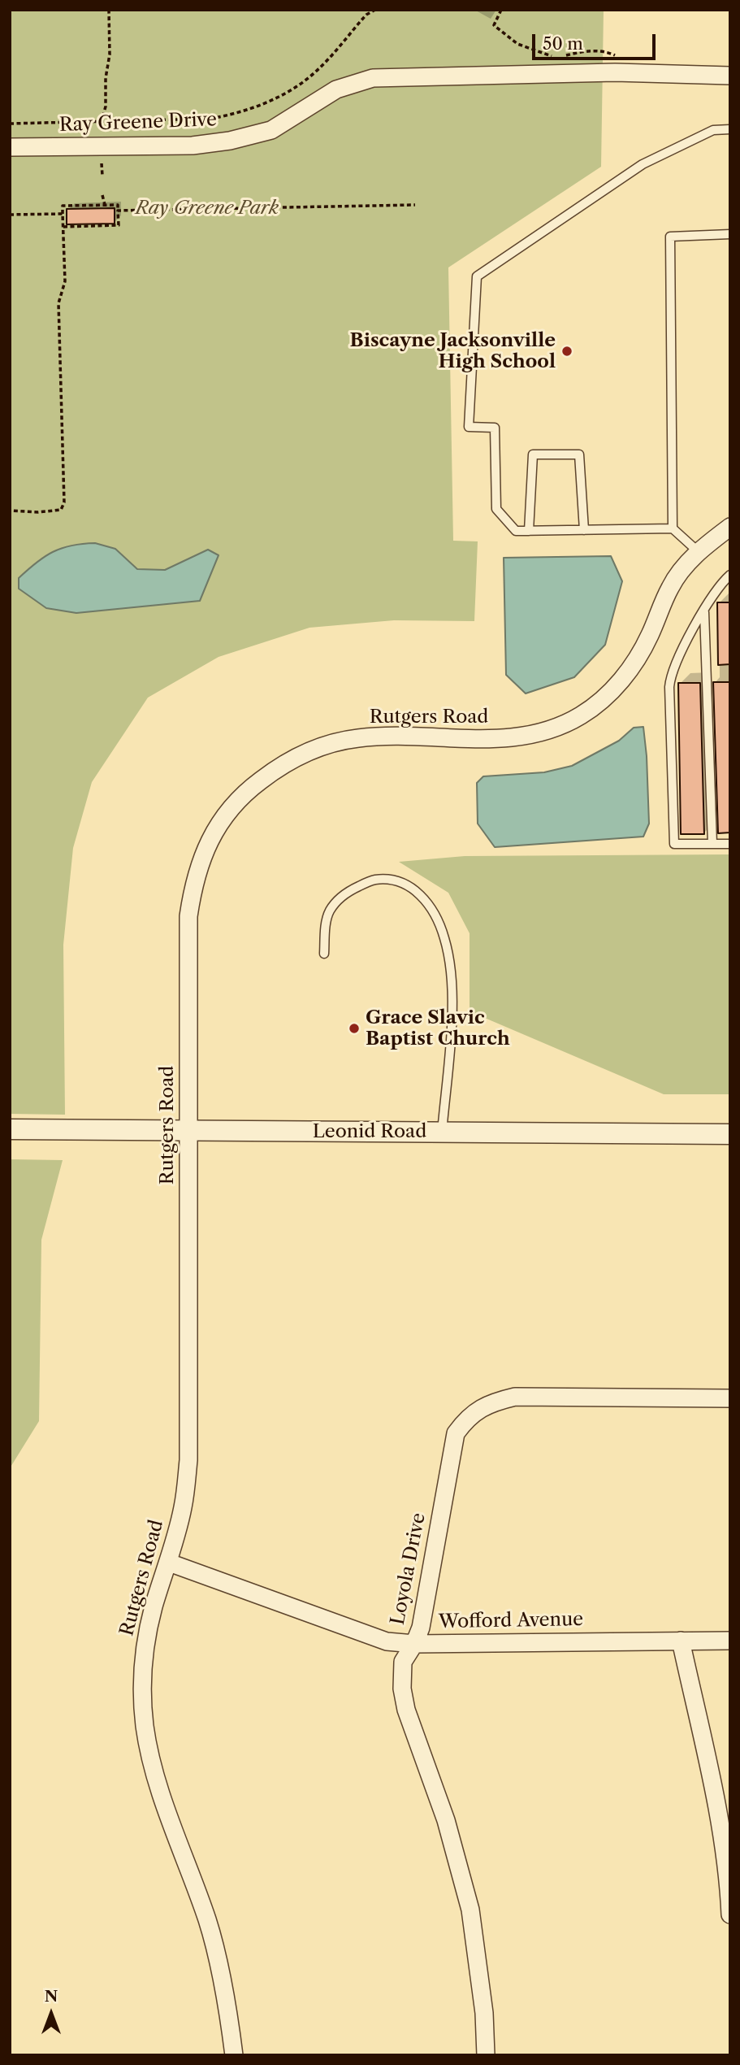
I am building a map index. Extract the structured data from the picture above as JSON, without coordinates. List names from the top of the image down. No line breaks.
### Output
{"streets":{"street":["Ray Greene Drive","Rutgers Road","Leonid Road","Loyola Drive","Wofford Avenue"]},"crossings":[["Rutgers Road","Leonid Road"],["Rutgers Road","Wofford Avenue"],["Loyola Drive","Wofford Avenue"]],"parks":["Ray Greene Park"],"places":["Biscayne Jacksonville High School","Grace Slavic Baptist Church"],"scale_bar":"50 m","north":"top"}
